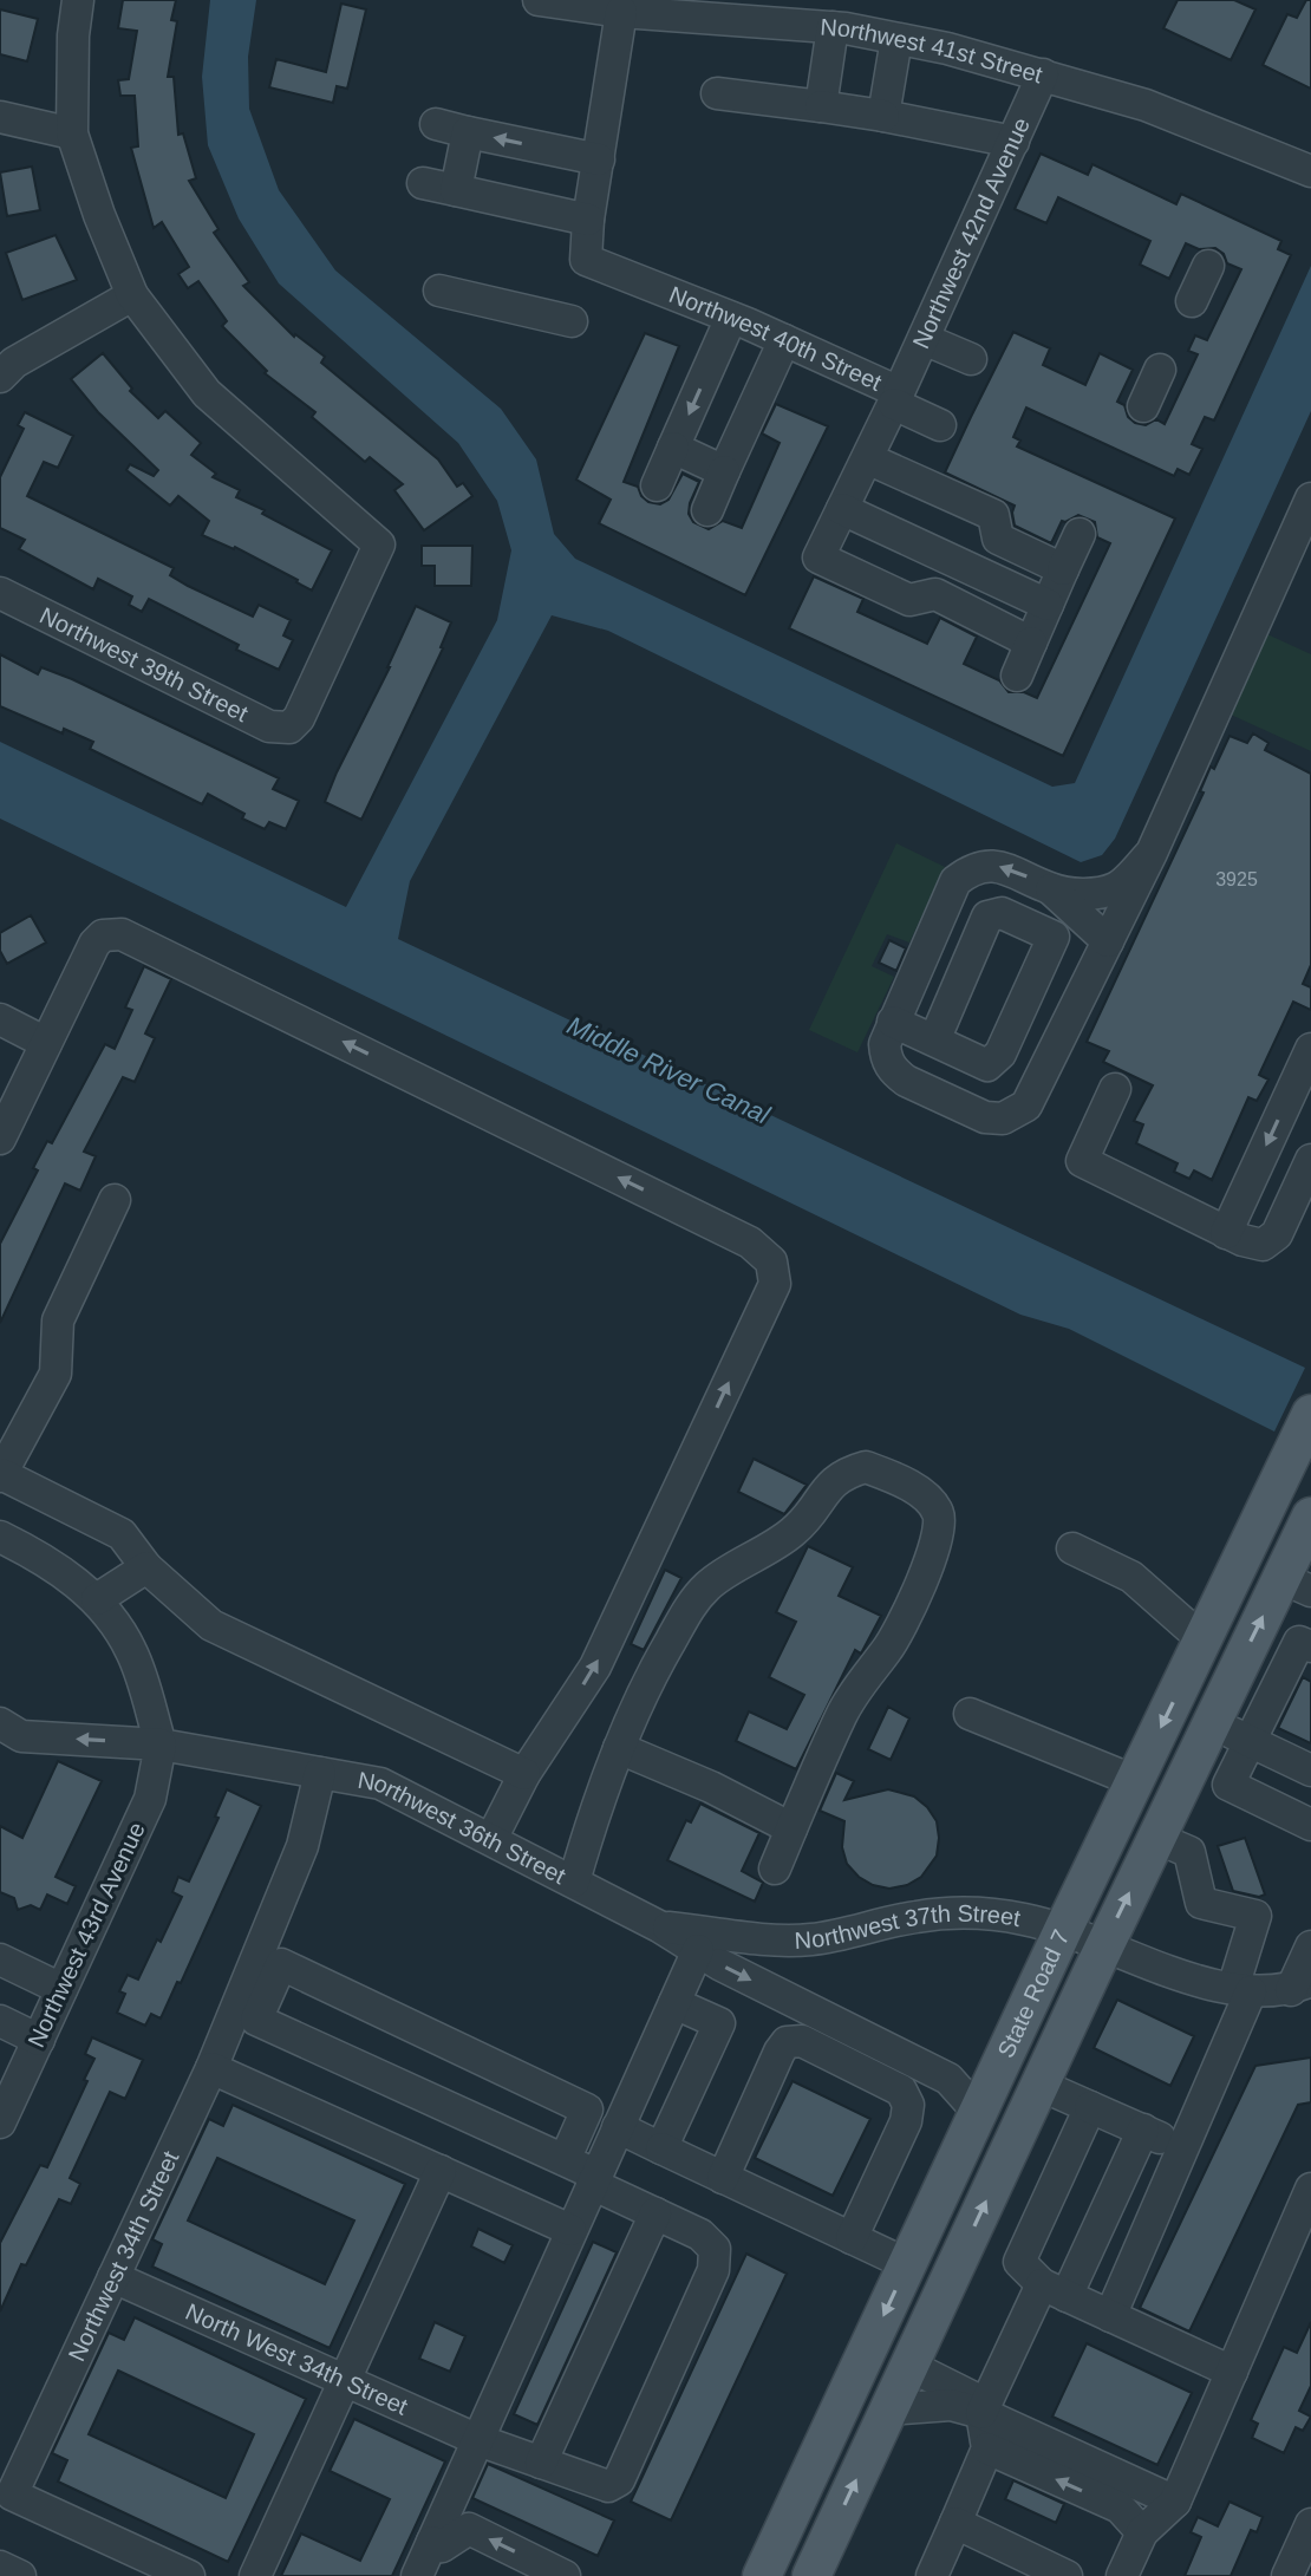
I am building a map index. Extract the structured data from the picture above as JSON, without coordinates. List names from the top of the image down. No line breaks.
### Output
{"streets":{"main road":["State Road 7"],"street":["Northwest 41st Street","Northwest 42nd Avenue","Northwest 40th Street","Northwest 39th Street","Northwest 36th Street","Northwest 37th Street","Northwest 43rd Avenue","Northwest 34th Street","North West 34th Street"]},"crossings":[["Northwest 41st Street","Northwest 42nd Avenue"],["Northwest 42nd Avenue","Northwest 40th Street"],["Northwest 36th Street","Northwest 37th Street"],["Northwest 36th Street","Northwest 43rd Avenue"],["Northwest 36th Street","State Road 7"],["Northwest 36th Street","Northwest 34th Street"],["Northwest 37th Street","State Road 7"],["Northwest 34th Street","North West 34th Street"]],"water":["Middle River Canal"],"house_numbers":["3925"]}
